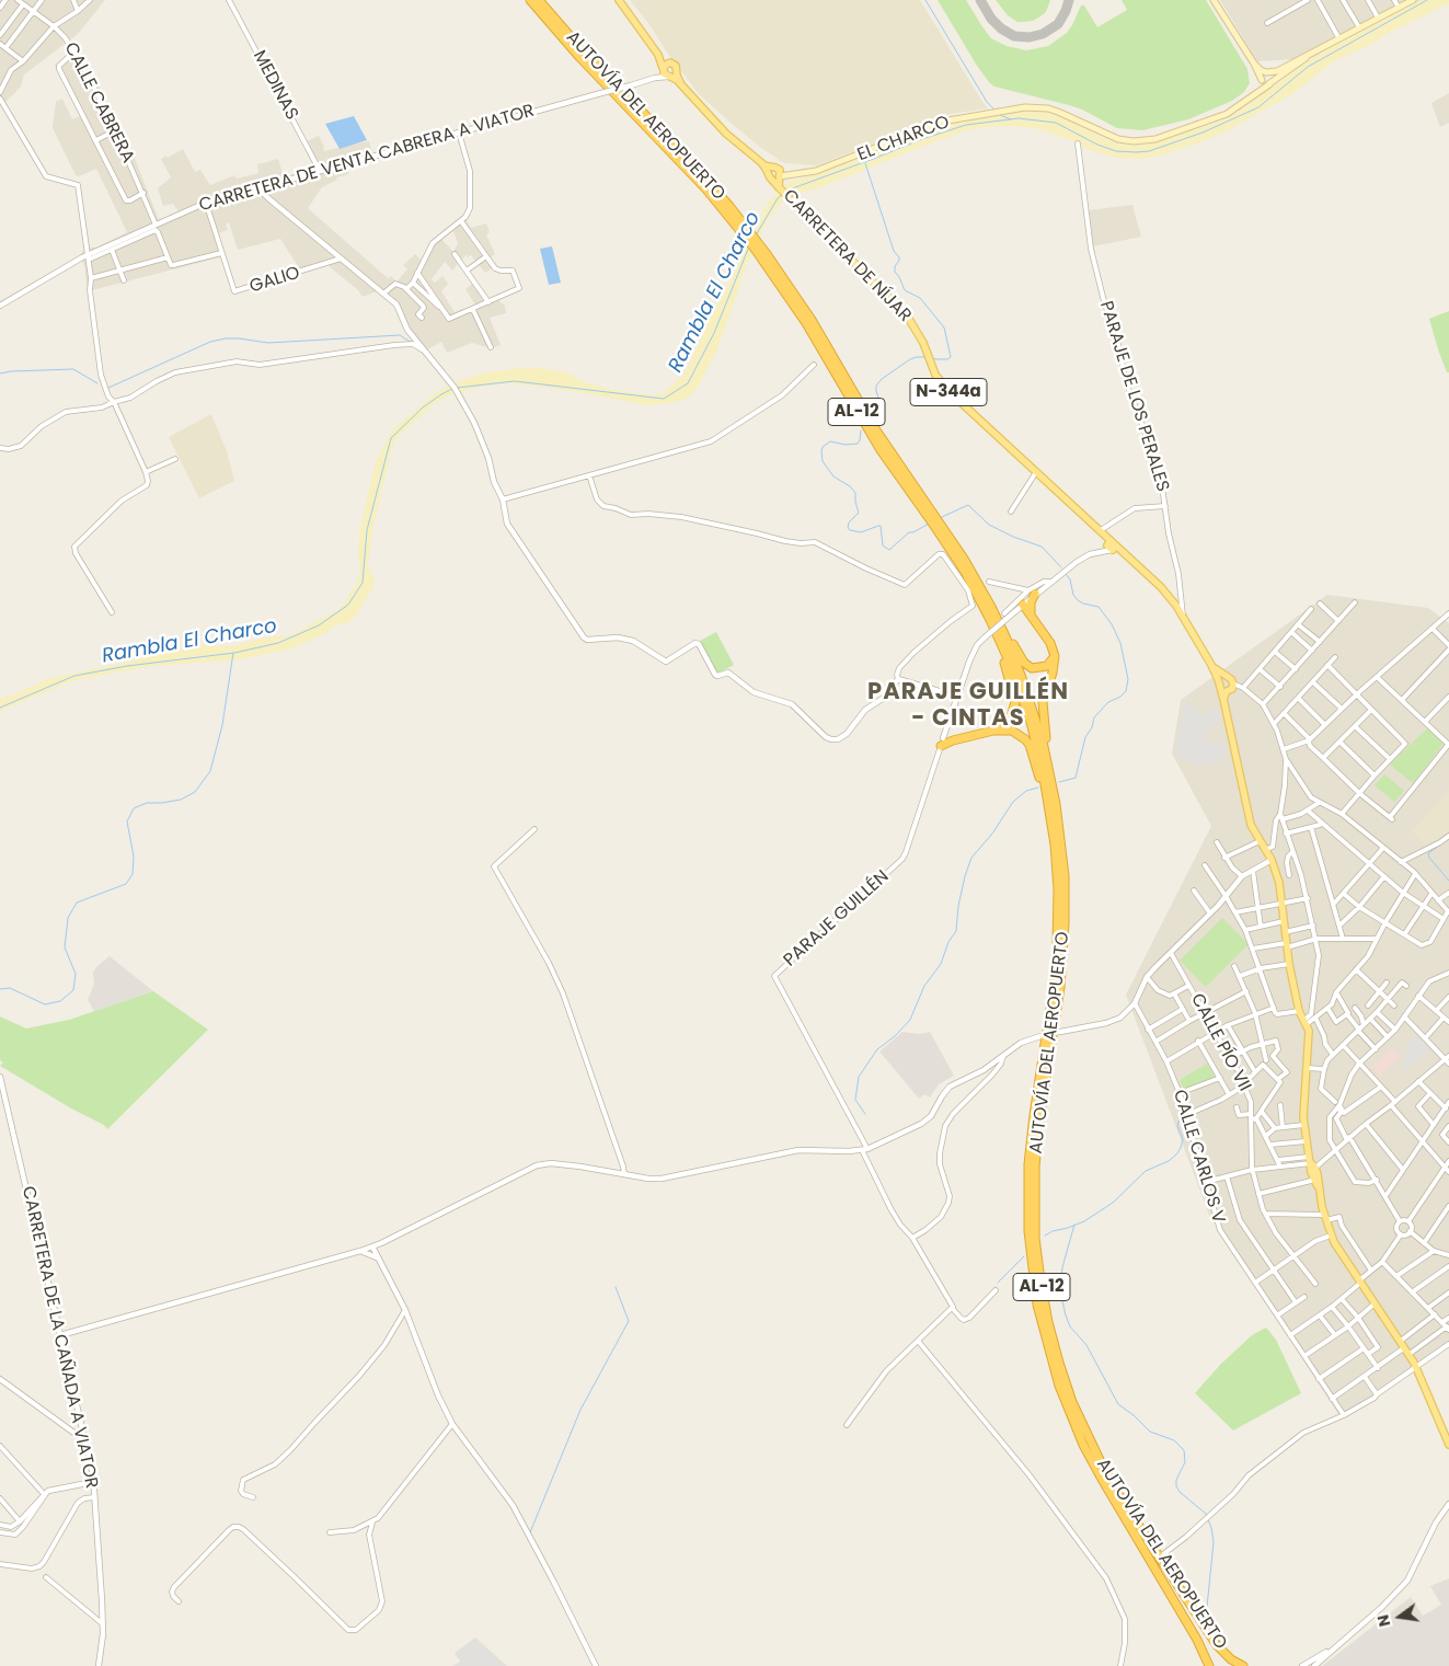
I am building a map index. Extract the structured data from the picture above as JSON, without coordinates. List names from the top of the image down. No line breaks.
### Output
{"streets":{"highway":["AUTOVÍA DEL AEROPUERTO","AL-12"],"main road":["EL CHARCO","CARRETERA DE NÍJAR","N-344a"],"street":["MEDINAS","CALLE CABRERA","CARRETERA DE VENTA CABRERA A VIATOR","GALIO","PARAJE DE LOS PERALES","PARAJE GUILLÉN","CALLE PÍO VII","CALLE CARLOS V","CARRETERA DE LA CAÑADA A VIATOR"]},"crossings":[["MEDINAS","CARRETERA DE VENTA CABRERA A VIATOR"],["CALLE CABRERA","CARRETERA DE VENTA CABRERA A VIATOR"],["EL CHARCO","CARRETERA DE NÍJAR"],["CARRETERA DE VENTA CABRERA A VIATOR","CARRETERA DE NÍJAR"],["CARRETERA DE VENTA CABRERA A VIATOR","GALIO"],["CARRETERA DE NÍJAR","PARAJE DE LOS PERALES"]],"districts":["PARAJE GUILLÉN - CINTAS"],"water":["Rambla El Charco"],"north":"left"}
